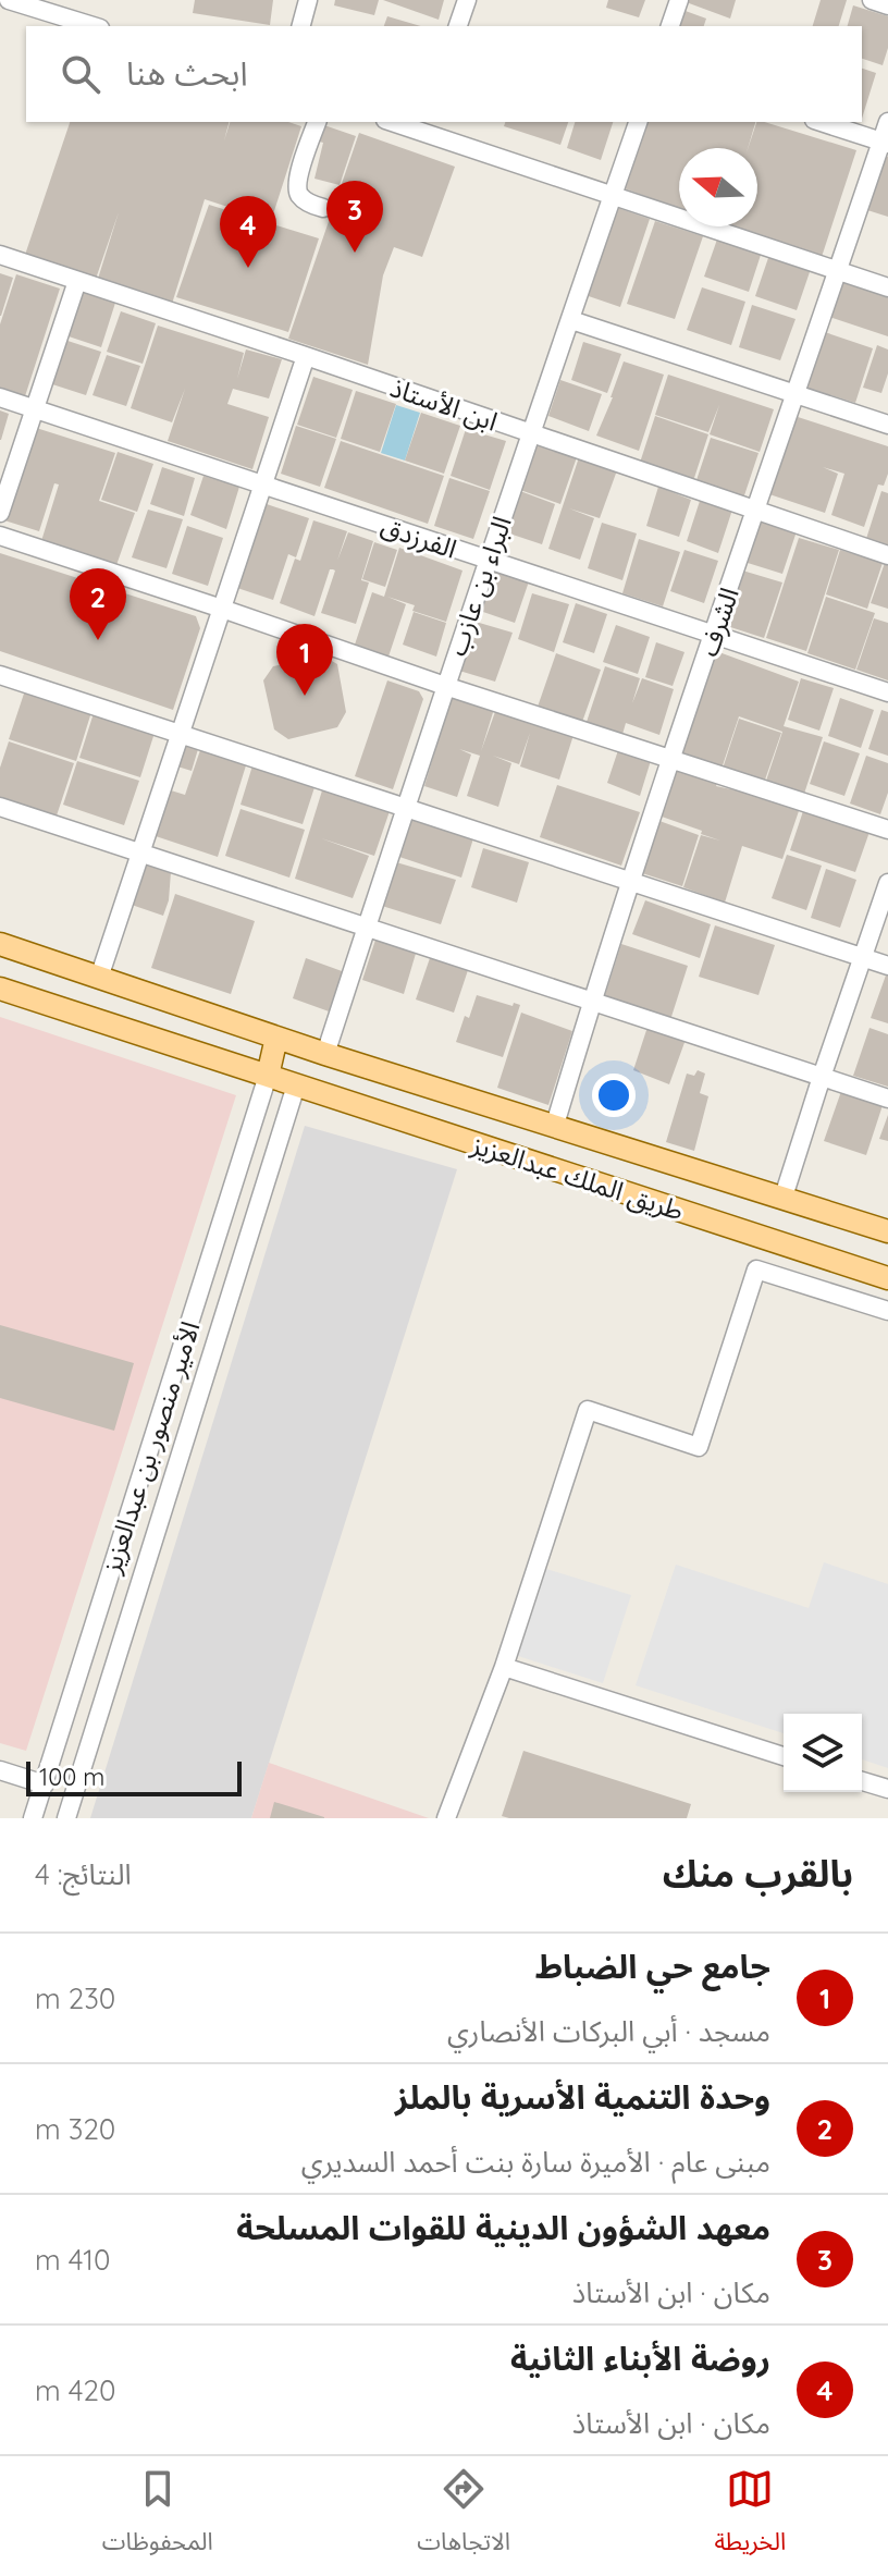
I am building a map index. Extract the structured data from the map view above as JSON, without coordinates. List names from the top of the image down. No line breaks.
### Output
{"streets":{"main road":["طريق الملك عبدالعزيز"],"street":["ابن الأستاذ","الفرزدق","البراء بن عازب","الشرف","الأمير منصور بن عبدالعزيز"]},"crossings":[["ابن الأستاذ","البراء بن عازب"],["ابن الأستاذ","الشرف"],["الفرزدق","البراء بن عازب"],["الفرزدق","الشرف"],["البراء بن عازب","طريق الملك عبدالعزيز"],["الشرف","طريق الملك عبدالعزيز"],["طريق الملك عبدالعزيز","الأمير منصور بن عبدالعزيز"]],"scale_bar":"100 m","north":"left","page":{"search":"ابحث هنا","pins":["3","4","2","1"],"scale":"100 m","heading":["بالقرب منك","النتائج: 4"],"list":[{"mark":"1","name":"جامع حي الضباط","note":"مسجد · أبي البركات الأنصاري","value":"230 m"},{"mark":"2","name":"وحدة التنمية الأسرية بالملز","note":"مبنى عام · الأميرة سارة بنت أحمد السديري","value":"320 m"},{"mark":"3","name":"معهد الشؤون الدينية للقوات المسلحة","note":"مكان · ابن الأستاذ","value":"410 m"},{"mark":"4","name":"روضة الأبناء الثانية","note":"مكان · ابن الأستاذ","value":"420 m"}],"nav":["الخريطة","الاتجاهات","المحفوظات"]}}
